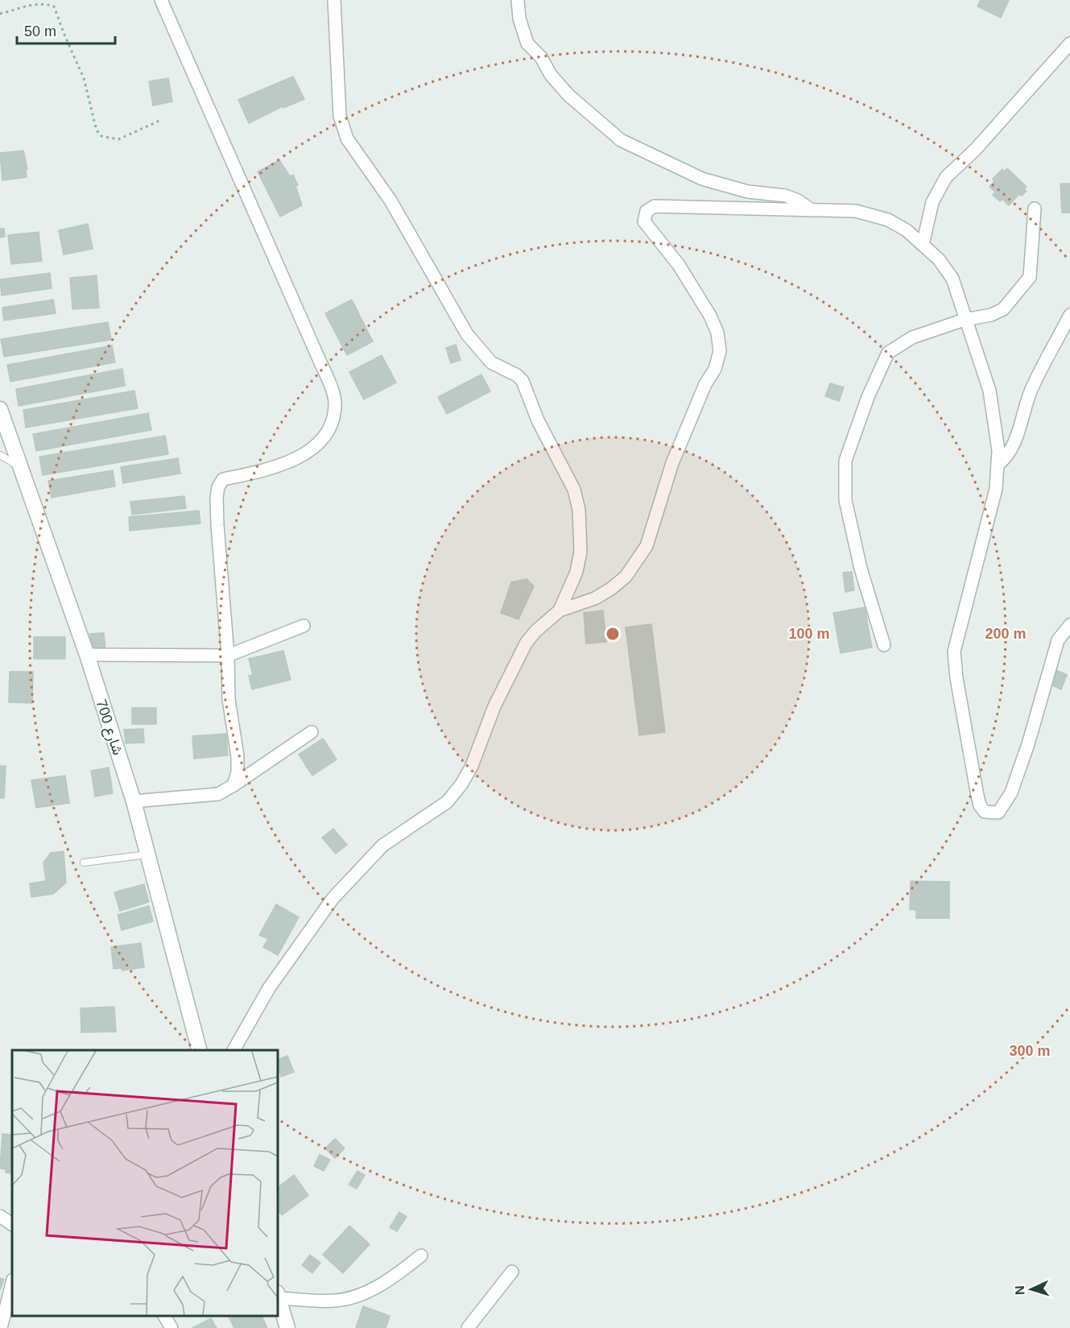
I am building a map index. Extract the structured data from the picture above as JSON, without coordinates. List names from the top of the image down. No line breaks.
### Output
{"streets":{"main road":["شارع 700"]},"scale_bar":"50 m","north":"left","rings":["100 m","200 m","300 m"]}
